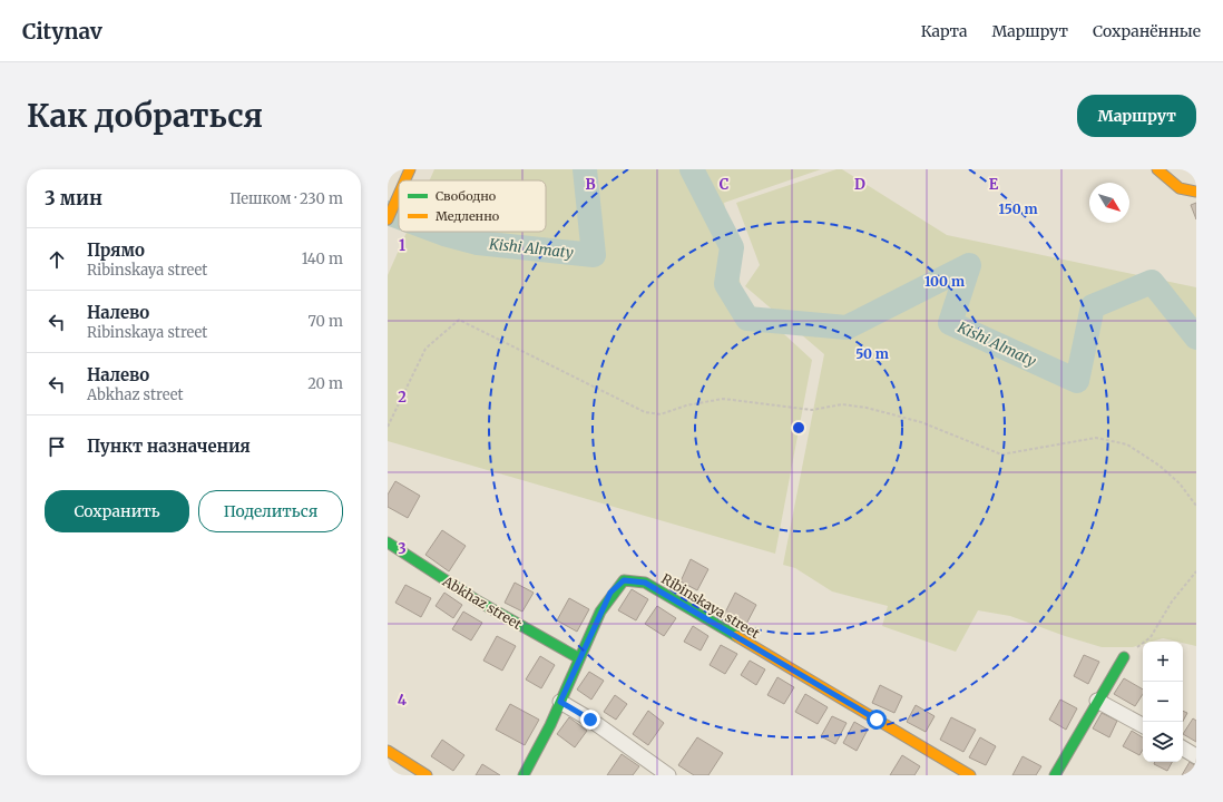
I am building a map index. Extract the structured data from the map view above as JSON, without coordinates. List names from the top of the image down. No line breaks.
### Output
{"streets":{"street":["Abkhaz street","Ribinskaya street"]},"crossings":[["Abkhaz street","Ribinskaya street"]],"water":["Kіshі Almaty"],"legend":["Свободно","Медленно"],"north":"bottom right","page":{"header":"Citynav","nav":["Карта","Маршрут","Сохранённые"],"buttons":["Маршрут",["Сохранить","Поделиться"]],"title":"Как добраться","heading":["3 мин","Пешком · 230 m"],"list":[["Прямо","Ribinskaya street","140 m"],["Налево","Ribinskaya street","70 m"],["Налево","Abkhaz street","20 m"],"Пункт назначения"],"map_buttons":["+","−"]},"grid":{"columns":["B","C","D","E"],"rows":["1","2","3","4"]},"rings":["150 m","100 m","50 m"]}
